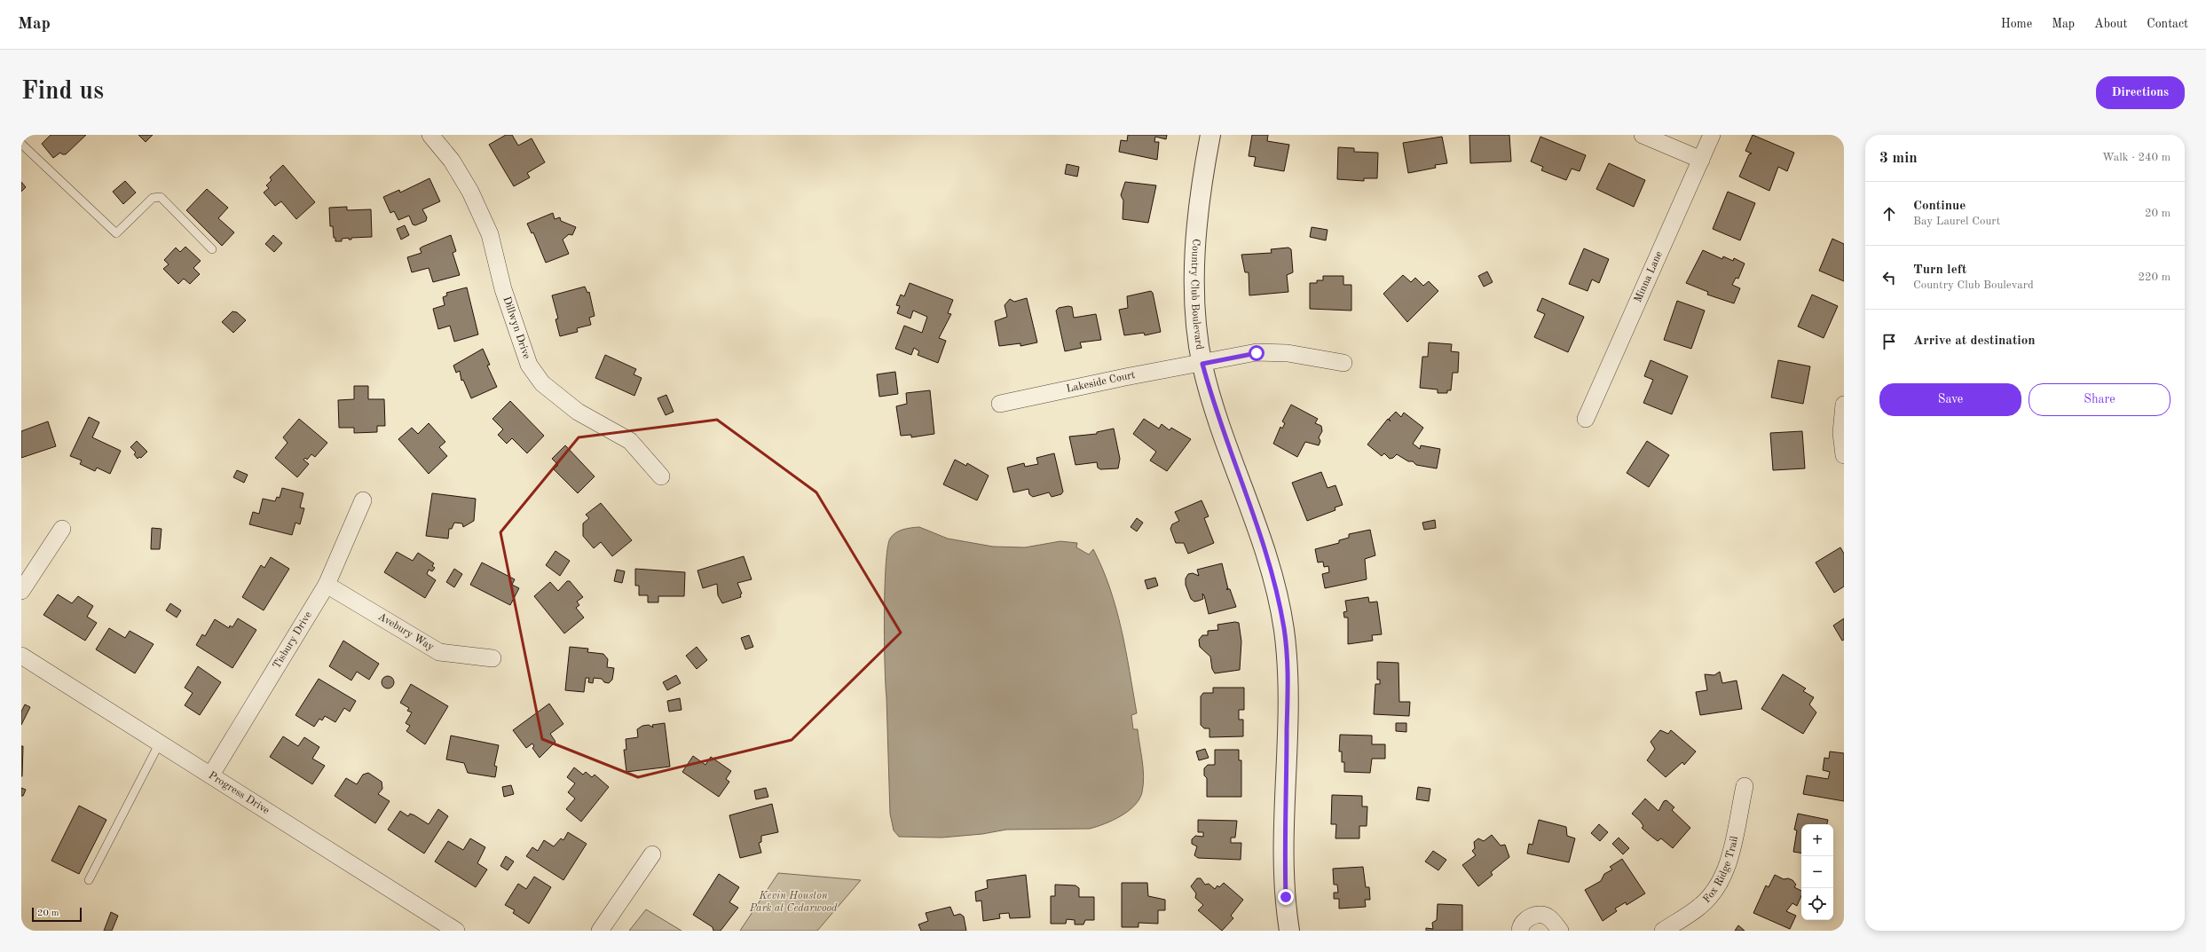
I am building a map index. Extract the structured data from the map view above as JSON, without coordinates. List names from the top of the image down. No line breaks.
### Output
{"streets":{"street":["Minna Lane","Country Club Boulevard","Dillwyn Drive","Lakeside Court","Avebury Way","Tisbury Drive","Progress Drive","Fox Ridge Trail"]},"crossings":[["Country Club Boulevard","Lakeside Court"],["Avebury Way","Tisbury Drive"],["Tisbury Drive","Progress Drive"]],"parks":["Kevin Houston Park at Cedarwood"],"scale_bar":"20 m","page":{"header":"Map","nav":["Home","Map","About","Contact"],"buttons":["Directions",["Save","Share"]],"title":"Find us","heading":["3 min","Walk · 240 m"],"list":[["Continue","Bay Laurel Court","20 m"],["Turn left","Country Club Boulevard","220 m"],"Arrive at destination"],"map_buttons":["+","−"],"scale":"20 m"}}
